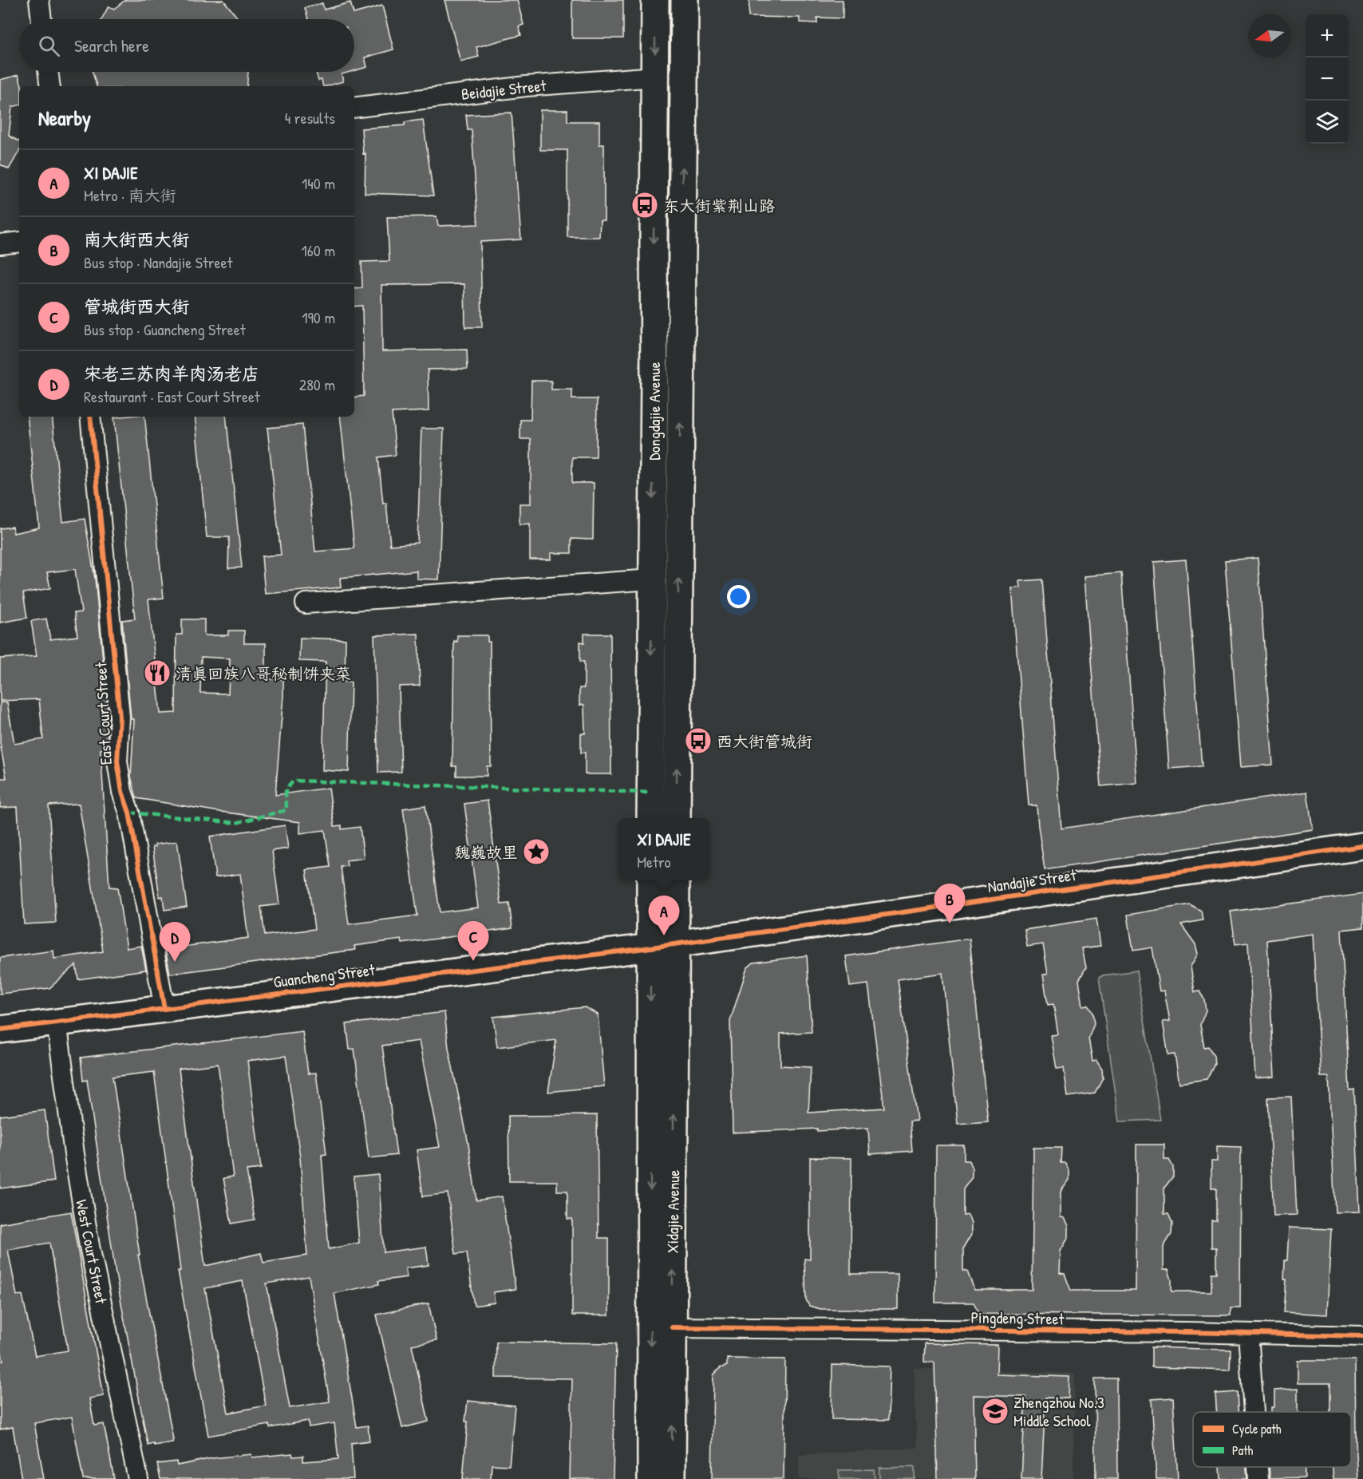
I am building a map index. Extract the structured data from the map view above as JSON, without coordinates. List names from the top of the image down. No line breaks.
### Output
{"streets":{"main road":["Dongdajie Avenue","Nandajie Street","Guancheng Street","Xidajie Avenue"],"street":["Beidajie Street","East Court Street","West Court Street","Pingdeng Street"]},"crossings":[["Beidajie Street","Dongdajie Avenue"],["East Court Street","Guancheng Street"],["Nandajie Street","Guancheng Street"],["Nandajie Street","Xidajie Avenue"],["Guancheng Street","Xidajie Avenue"],["Guancheng Street","West Court Street"],["Xidajie Avenue","Pingdeng Street"]],"places":{"bus stop":["东大街紫荆山路","西大街管城街"],"restaurant":["清真回族八哥秘制饼夹菜"],"place":["魏巍故里"],"school or university":["Zhengzhou No.3 Middle School"]},"legend":["Cycle path","Path"],"north":"left","page":{"map_buttons":["+","−"],"search":"Search here","heading":["Nearby","4 results"],"list":[{"mark":"A","name":"XI DAJIE","note":"Metro · 南大街","value":"140 m"},{"mark":"B","name":"南大街西大街","note":"Bus stop · Nandajie Street","value":"160 m"},{"mark":"C","name":"管城街西大街","note":"Bus stop · Guancheng Street","value":"190 m"},{"mark":"D","name":"宋老三苏肉羊肉汤老店","note":"Restaurant · East Court Street","value":"280 m"}],"popup":["XI DAJIE","Metro"],"pins":["B","A","C","D"]}}
